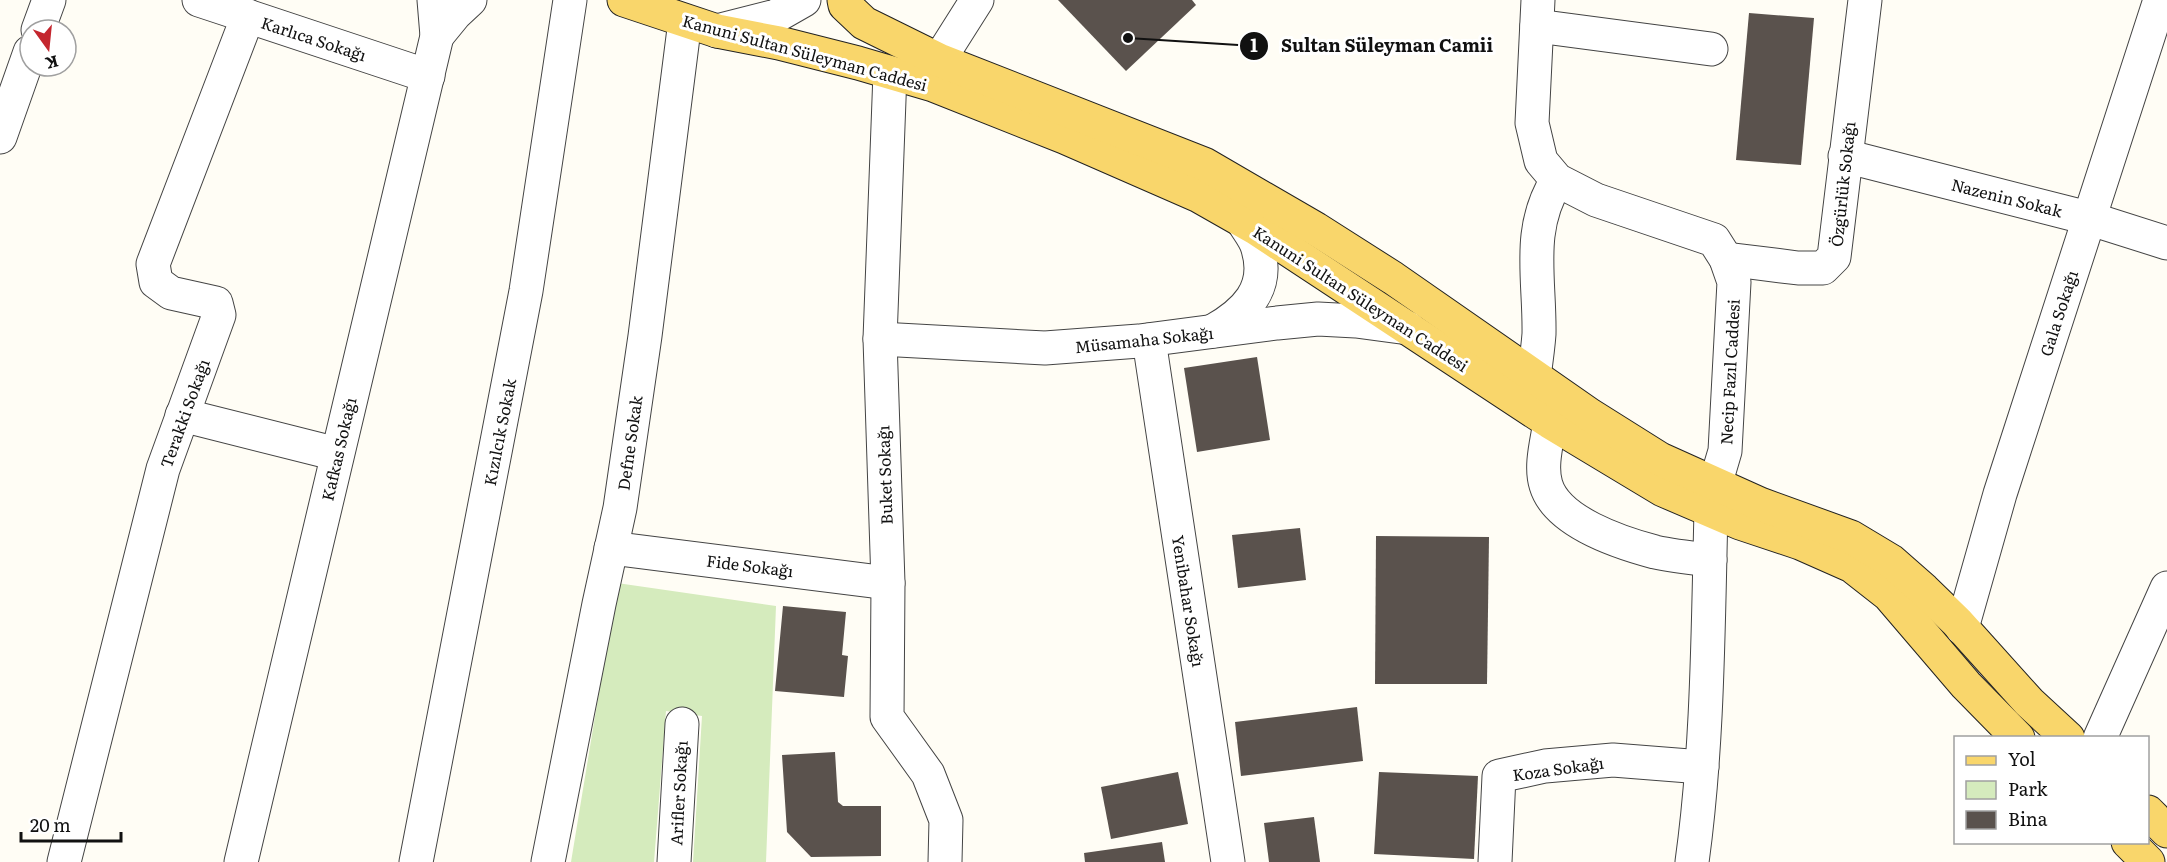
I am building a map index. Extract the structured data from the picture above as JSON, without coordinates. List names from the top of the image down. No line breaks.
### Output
{"streets":{"main road":["Kanuni Sultan Süleyman Caddesi"],"street":["Karlıca Sokağı","Özgürlük Sokağı","Nazenin Sokak","Gala Sokağı","Müsamaha Sokağı","Necip Fazıl Caddesi","Terakki Sokağı","Kızılcık Sokak","Defne Sokak","Kafkas Sokağı","Buket Sokağı","Fide Sokağı","Yenibahar Sokağı","Koza Sokağı","Arifler Sokağı"]},"crossings":[["Karlıca Sokağı","Terakki Sokağı"],["Karlıca Sokağı","Kafkas Sokağı"],["Kanuni Sultan Süleyman Caddesi","Gala Sokağı"],["Kanuni Sultan Süleyman Caddesi","Müsamaha Sokağı"],["Kanuni Sultan Süleyman Caddesi","Necip Fazıl Caddesi"],["Kanuni Sultan Süleyman Caddesi","Defne Sokak"],["Kanuni Sultan Süleyman Caddesi","Buket Sokağı"],["Özgürlük Sokağı","Nazenin Sokak"],["Özgürlük Sokağı","Necip Fazıl Caddesi"],["Nazenin Sokak","Gala Sokağı"],["Müsamaha Sokağı","Buket Sokağı"],["Müsamaha Sokağı","Yenibahar Sokağı"],["Necip Fazıl Caddesi","Koza Sokağı"],["Defne Sokak","Fide Sokağı"],["Buket Sokağı","Fide Sokağı"]],"places":["Sultan Süleyman Camii"],"legend":["Yol","Park","Bina"],"scale_bar":"20 m","north":"bottom"}
